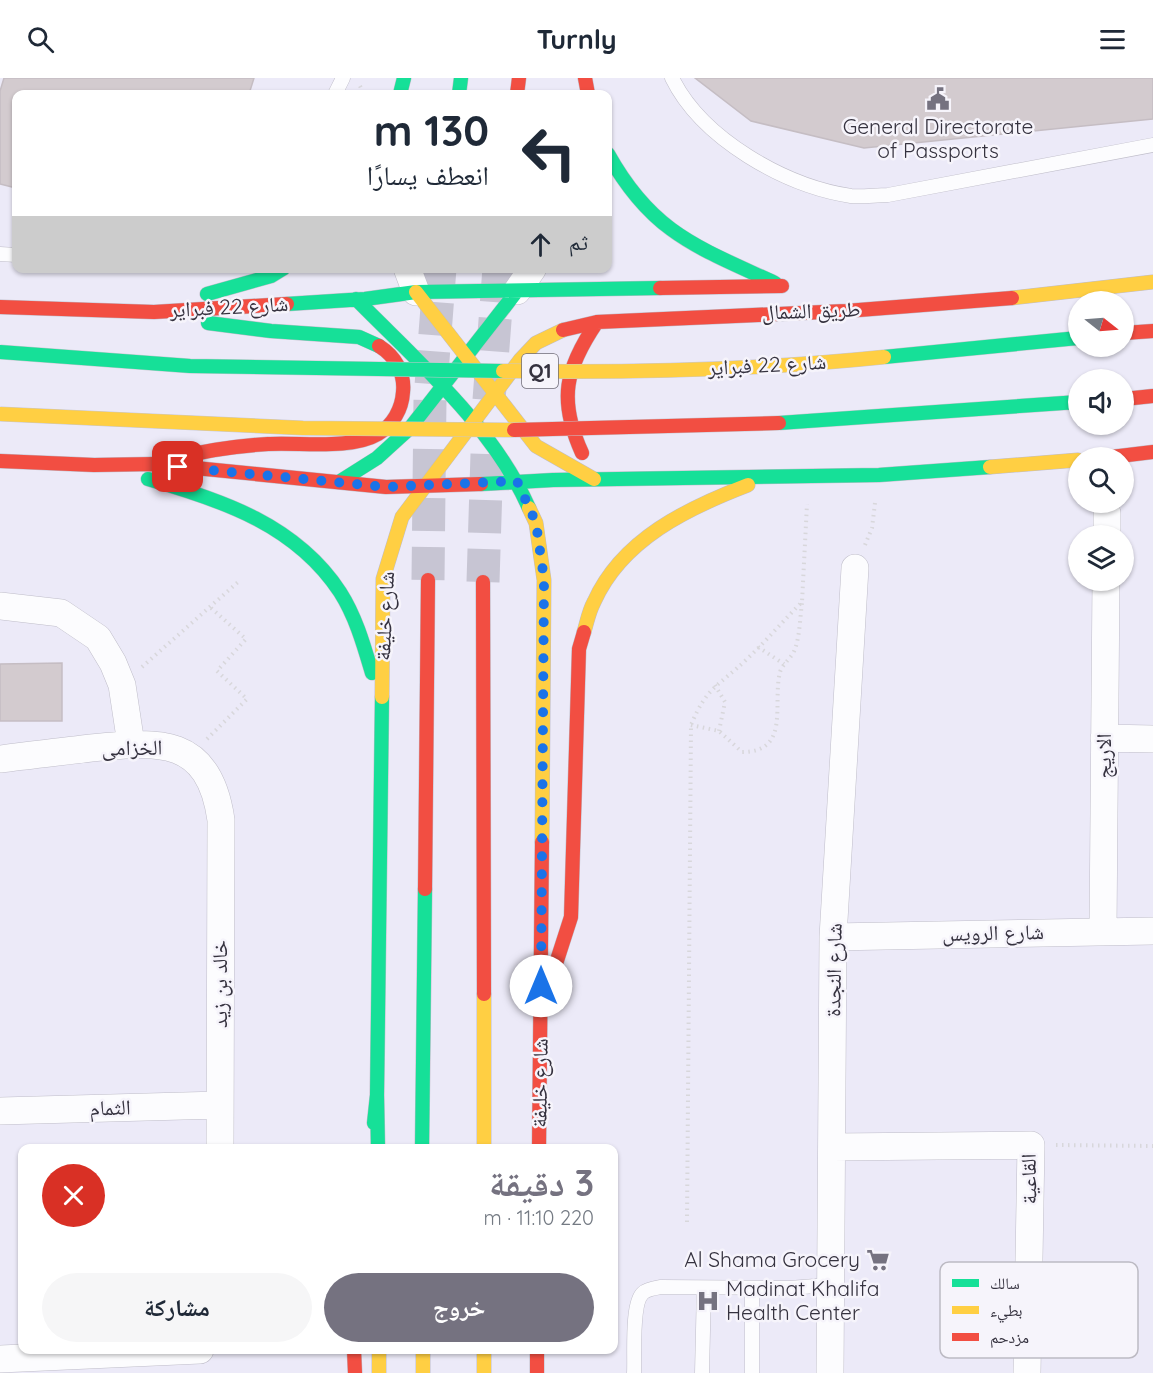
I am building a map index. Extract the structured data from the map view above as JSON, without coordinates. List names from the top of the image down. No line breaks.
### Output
{"streets":{"main road":["شارع 22 فبراير","طريق الشمال","Q1","شارع خليفة"],"street":["الخزامى","الاريج","شارع الرويس","شارع النجدة","خالد بن زيد","الثمام","القاعية"]},"crossings":[["طريق الشمال","شارع خليفة"],["الخزامى","خالد بن زيد"],["الاريج","شارع الرويس"],["شارع الرويس","شارع النجدة"],["شارع النجدة","القاعية"],["خالد بن زيد","الثمام"]],"places":{"public building":["General Directorate of Passports"],"supermarket":["Al Shama Grocery"],"hospital":["Madinat Khalifa Health Center"]},"legend":["سالك","بطيء","مزدحم"],"north":"right","page":{"header":"Turnly","turn":["130 m","انعطف يسارًا"],"then":"ثم","heading":["3 دقيقة","220 m · 11:10"],"buttons":["خروج","مشاركة"]}}
